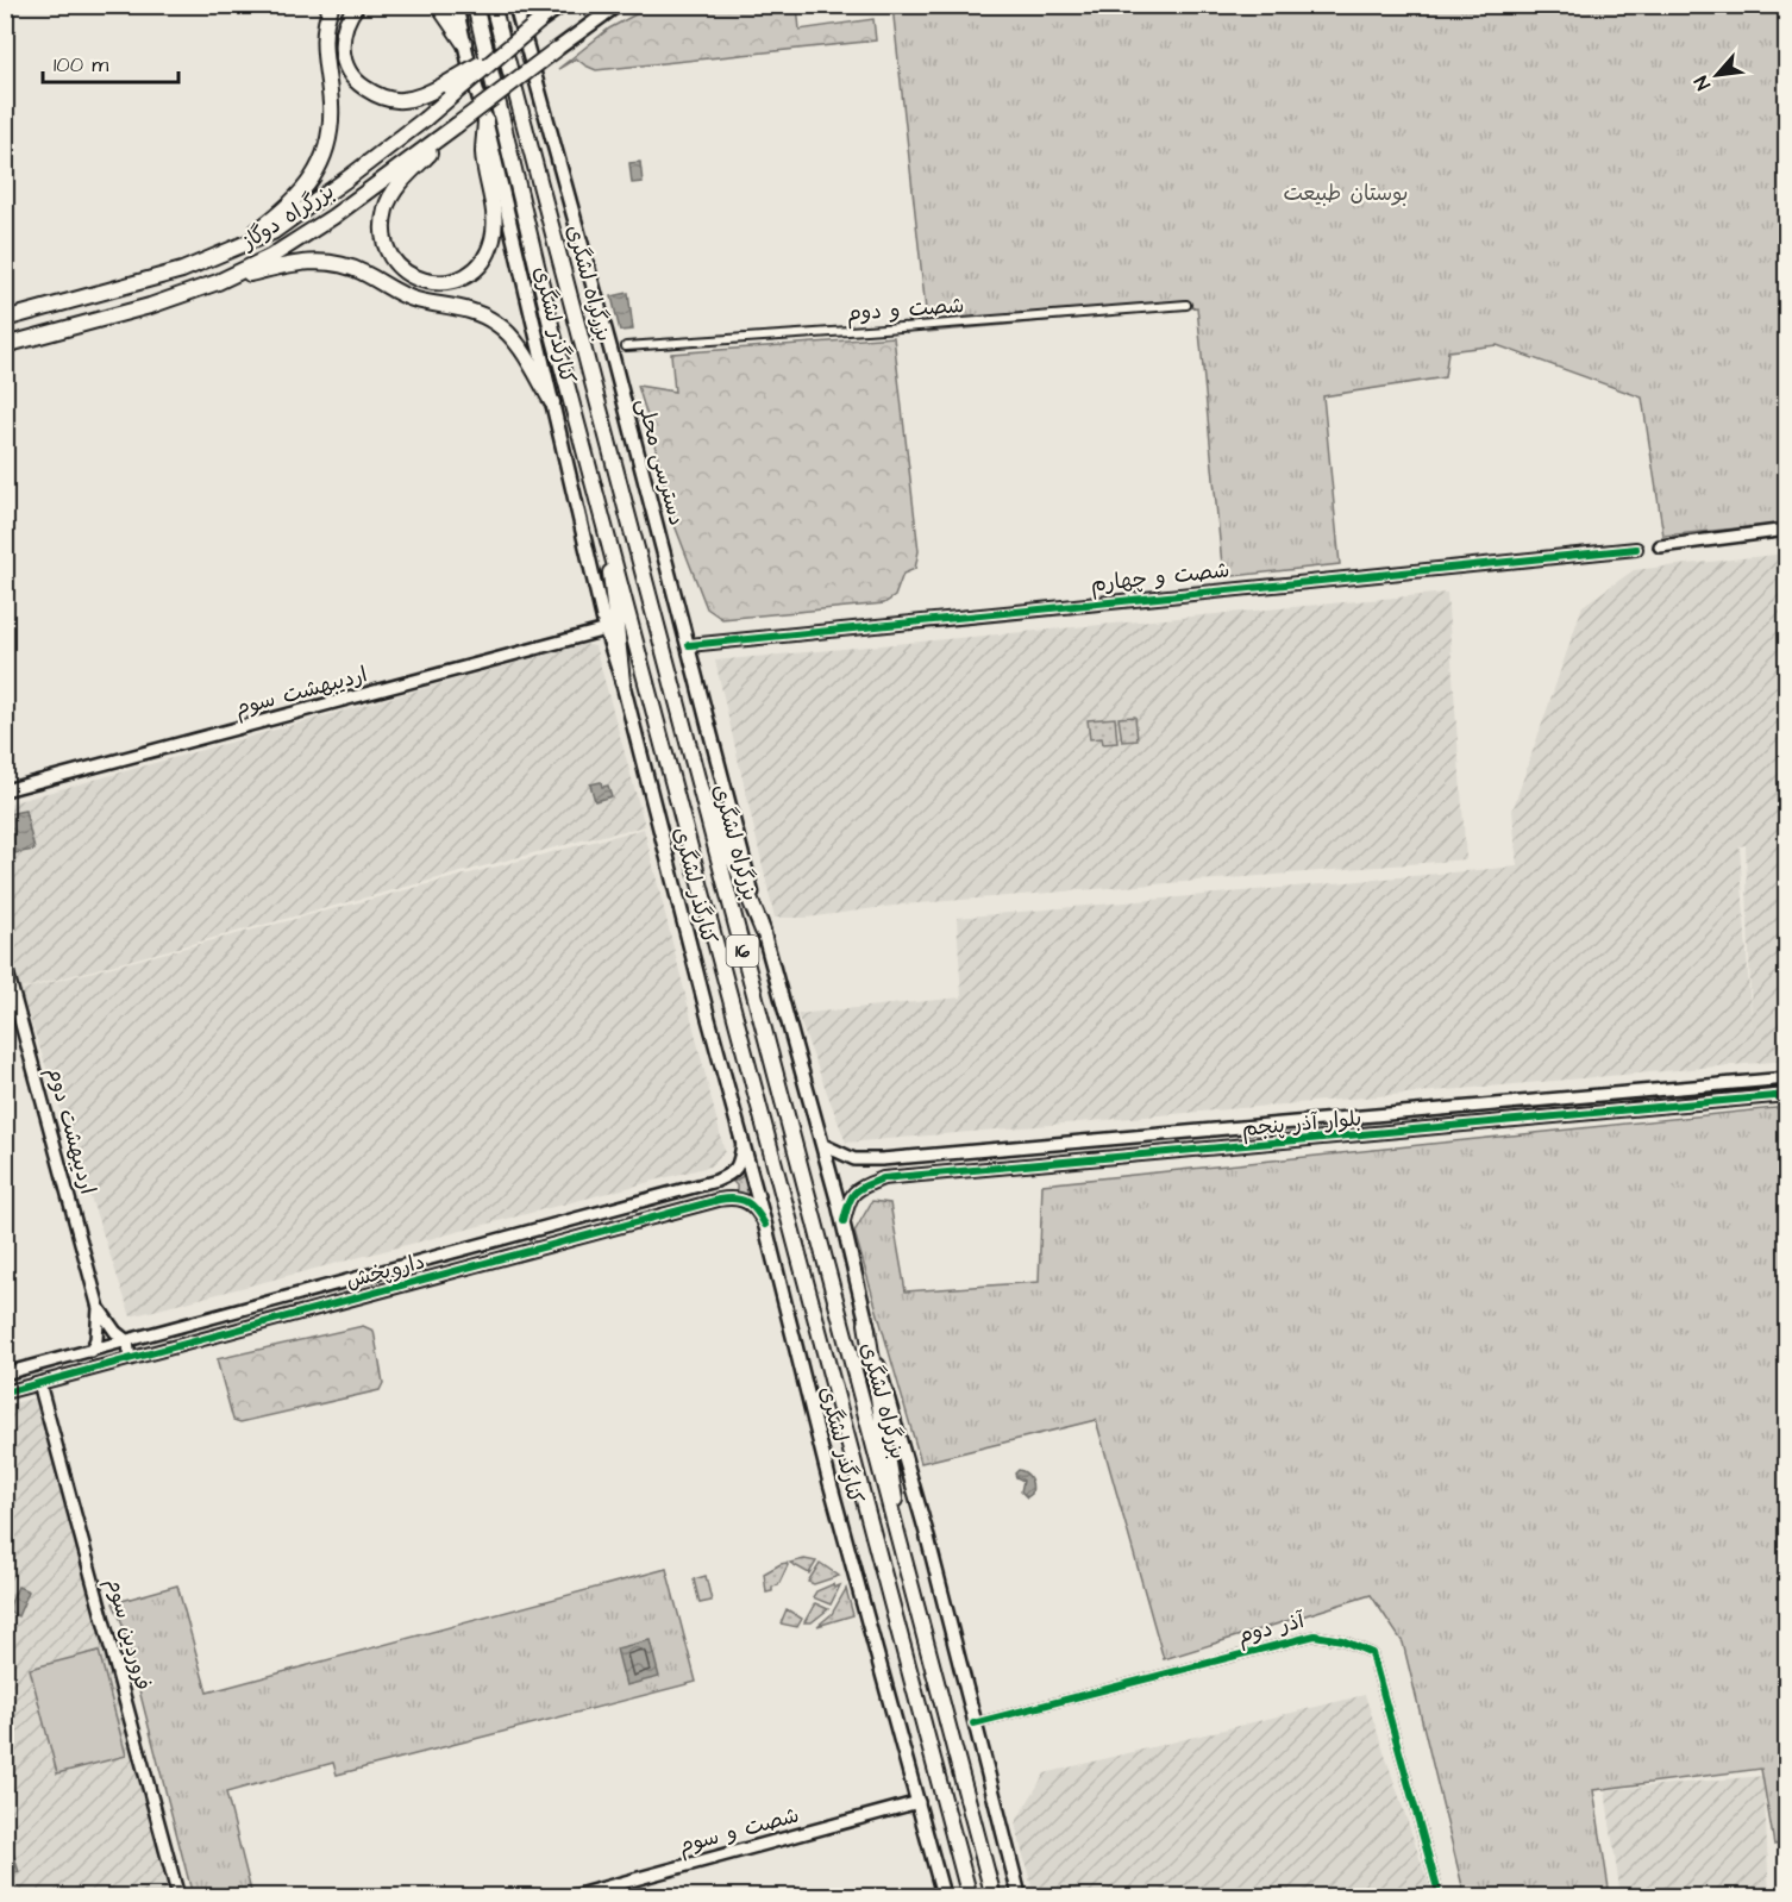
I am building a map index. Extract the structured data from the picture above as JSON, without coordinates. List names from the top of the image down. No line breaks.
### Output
{"streets":{"highway":["بزرگراه دوگاز","بزرگراه لشگری","16"],"main road":["کنارگذر لشگری","دسترسی محلی"],"street":["شصت و دوم","شصت و چهارم","اردیبهشت سوم","بلوار آذر پنجم","اردیبهشت دوم","داروپخش","آذر دوم","فروردین سوم","شصت و سوم"]},"crossings":[["کنارگذر لشگری","اردیبهشت سوم"],["کنارگذر لشگری","داروپخش"],["کنارگذر لشگری","شصت و سوم"],["دسترسی محلی","شصت و چهارم"],["اردیبهشت دوم","داروپخش"],["داروپخش","فروردین سوم"]],"parks":["بوستان طبیعت"],"scale_bar":"100 m","north":"bottom left"}
